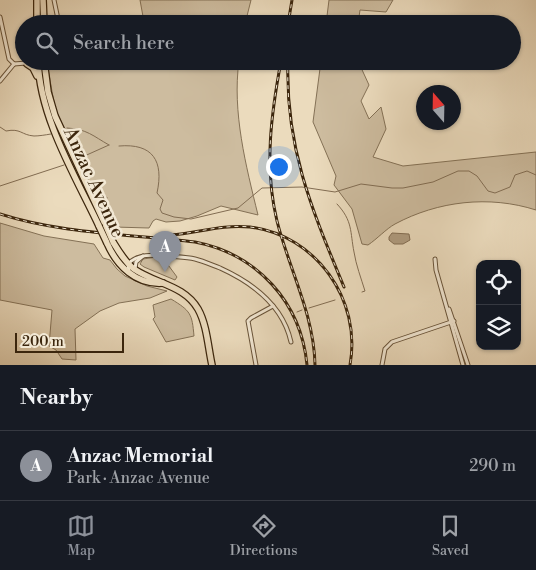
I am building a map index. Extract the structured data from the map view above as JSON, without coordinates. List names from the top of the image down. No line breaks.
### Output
{"streets":{"highway":["Anzac Avenue"]},"scale_bar":"200 m","north":"top","page":{"search":"Search here","pins":"A","scale":"200 m","heading":"Nearby","list":[{"mark":"A","name":"Anzac Memorial","note":"Park · Anzac Avenue","value":"290 m"}],"nav":["Map","Directions","Saved"]}}
